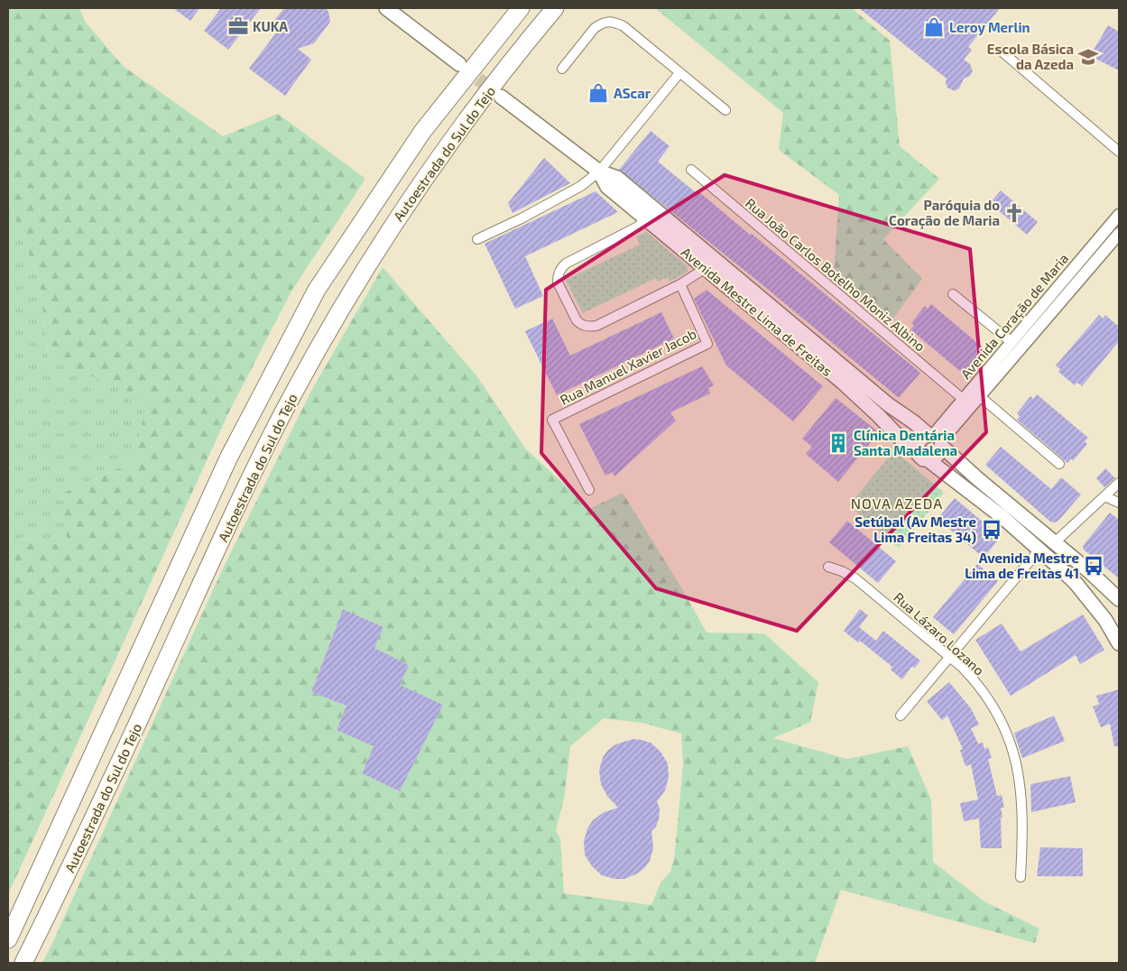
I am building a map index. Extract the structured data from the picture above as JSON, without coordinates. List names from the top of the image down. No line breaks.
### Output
{"streets":{"highway":["Autoestrada do Sul do Tejo"],"main road":["Avenida Mestre Lima de Freitas"],"street":["Rua João Carlos Botelho Moniz Albino","Avenida Coração de Maria","Rua Manuel Xavier Jacob","Rua Lázaro Lozano"]},"crossings":[["Rua João Carlos Botelho Moniz Albino","Avenida Coração de Maria"],["Avenida Mestre Lima de Freitas","Avenida Coração de Maria"]],"districts":["NOVA AZEDA"],"places":{"office":["KUKA"],"shop":["Leroy Merlin","AScar"],"school or university":["Escola Básica da Azeda"],"church":["Paróquia do Coração de Maria"],"building":["Clínica Dentária Santa Madalena"],"bus stop":["Setúbal (Av Mestre Lima Freitas 34)","Avenida Mestre Lima de Freitas 41"]}}
